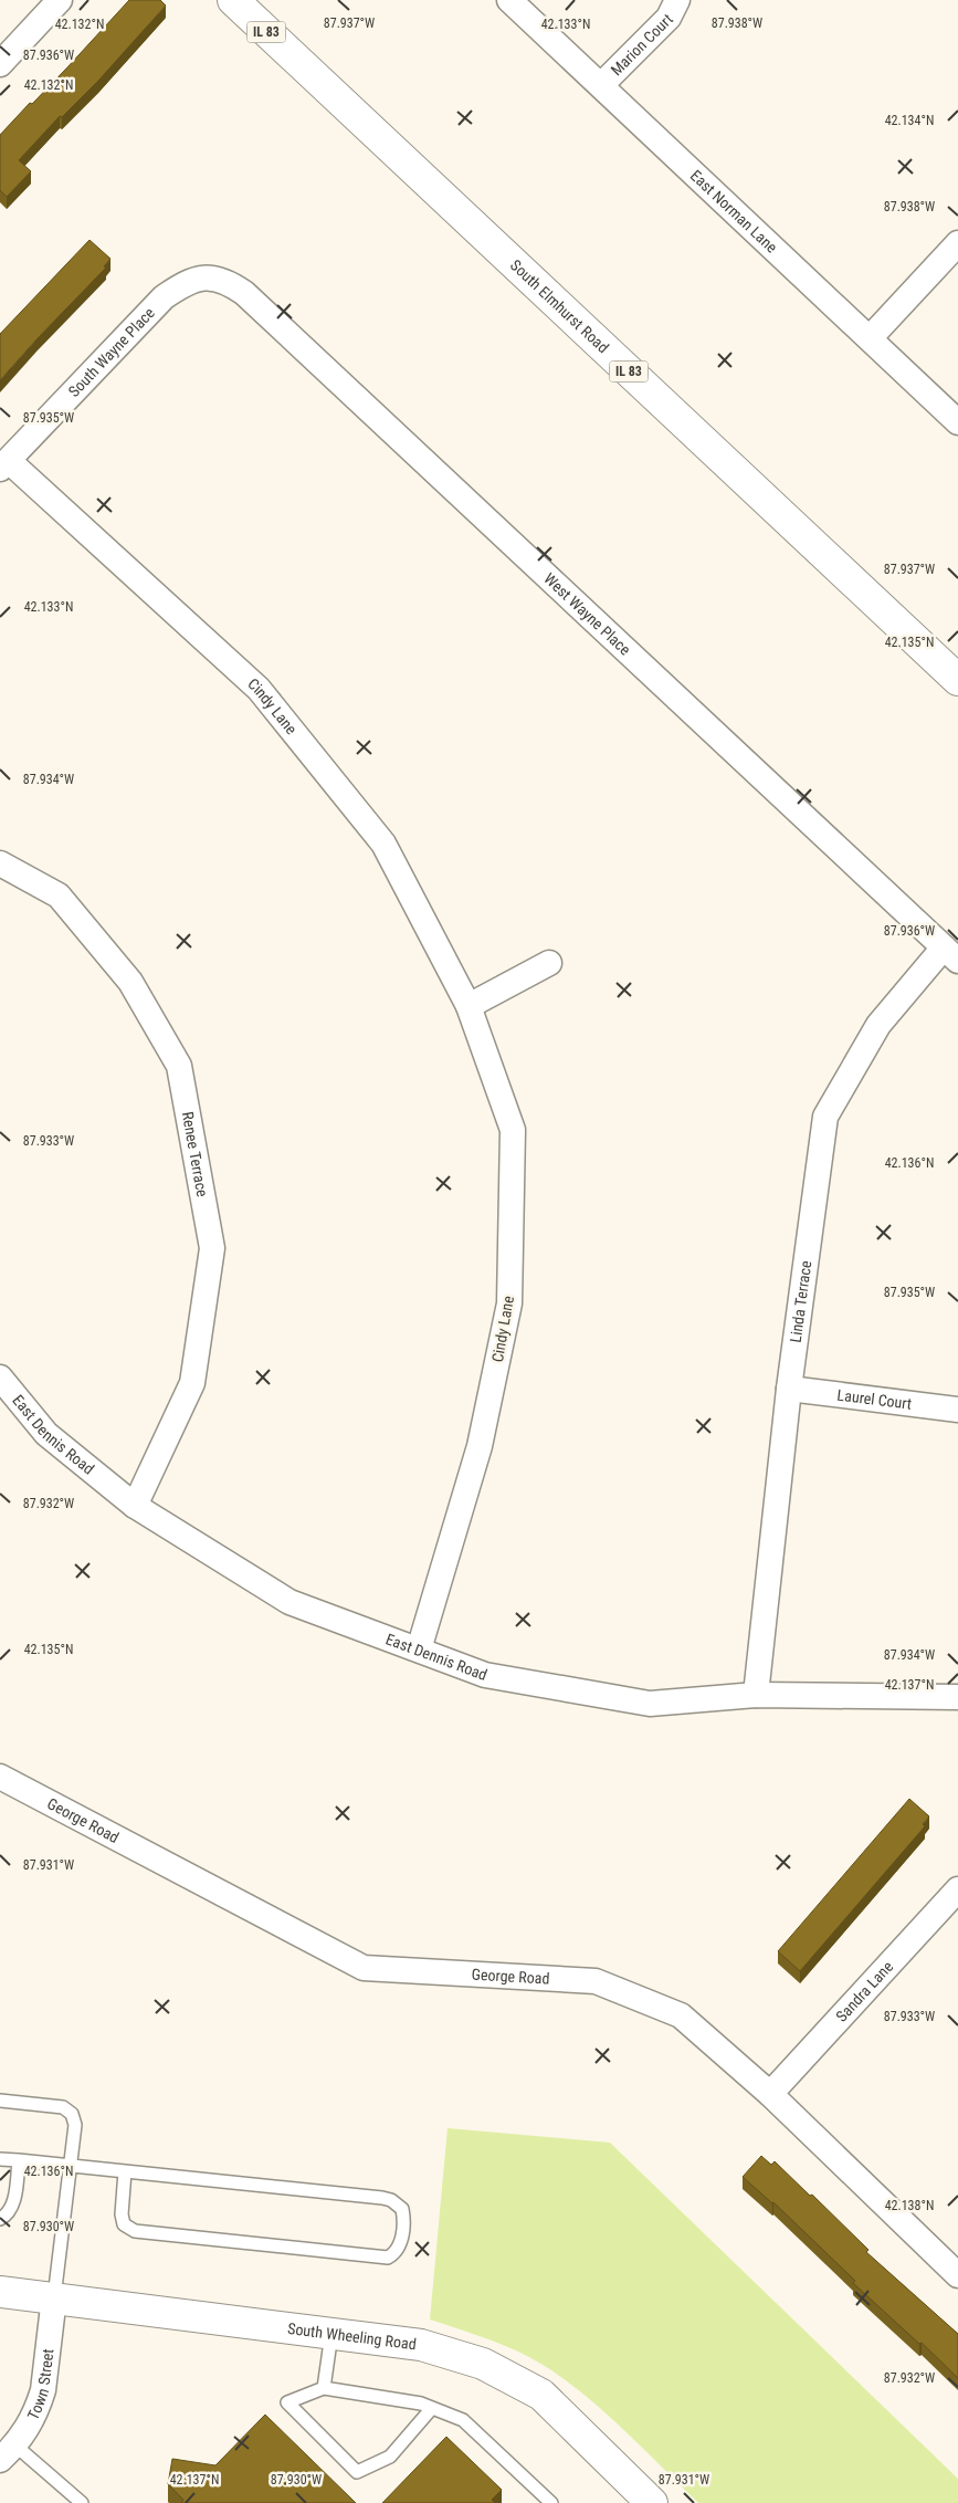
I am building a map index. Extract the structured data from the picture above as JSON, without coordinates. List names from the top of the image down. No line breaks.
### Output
{"streets":{"main road":["IL 83","South Elmhurst Road","South Wheeling Road"],"street":["Marion Court","East Norman Lane","South Wayne Place","West Wayne Place","Cindy Lane","Renee Terrace","Linda Terrace","Laurel Court","East Dennis Road","George Road","Sandra Lane","Town Street"]},"crossings":[["Marion Court","East Norman Lane"],["South Wayne Place","West Wayne Place"],["South Wayne Place","Cindy Lane"],["West Wayne Place","Linda Terrace"],["Cindy Lane","East Dennis Road"],["Renee Terrace","East Dennis Road"],["Linda Terrace","Laurel Court"],["Linda Terrace","East Dennis Road"],["George Road","Sandra Lane"],["South Wheeling Road","Town Street"]],"coordinates":["87.938°W","87.937°W","42.132°N","42.133°N","87.936°W","42.134°N","87.935°W","42.135°N","87.934°W","87.933°W","42.136°N","87.932°W","42.137°N","87.931°W","42.138°N","87.930°W"]}
